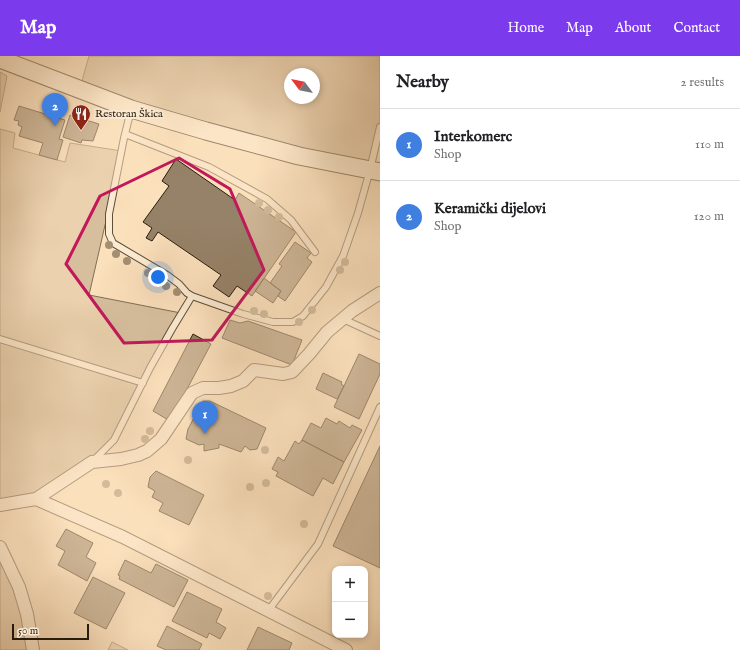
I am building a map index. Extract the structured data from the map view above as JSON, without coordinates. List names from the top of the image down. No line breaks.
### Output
{"places":{"restaurant":["Restoran Škica"]},"scale_bar":"50 m","north":"top left","page":{"header":"Map","nav":["Home","Map","About","Contact"],"heading":["Nearby","2 results"],"pins":["2","1"],"list":[{"mark":"1","name":"Interkomerc","note":"Shop","value":"110 m"},{"mark":"2","name":"Keramički dijelovi","note":"Shop","value":"120 m"}],"map_buttons":["+","−"],"scale":"50 m"}}
